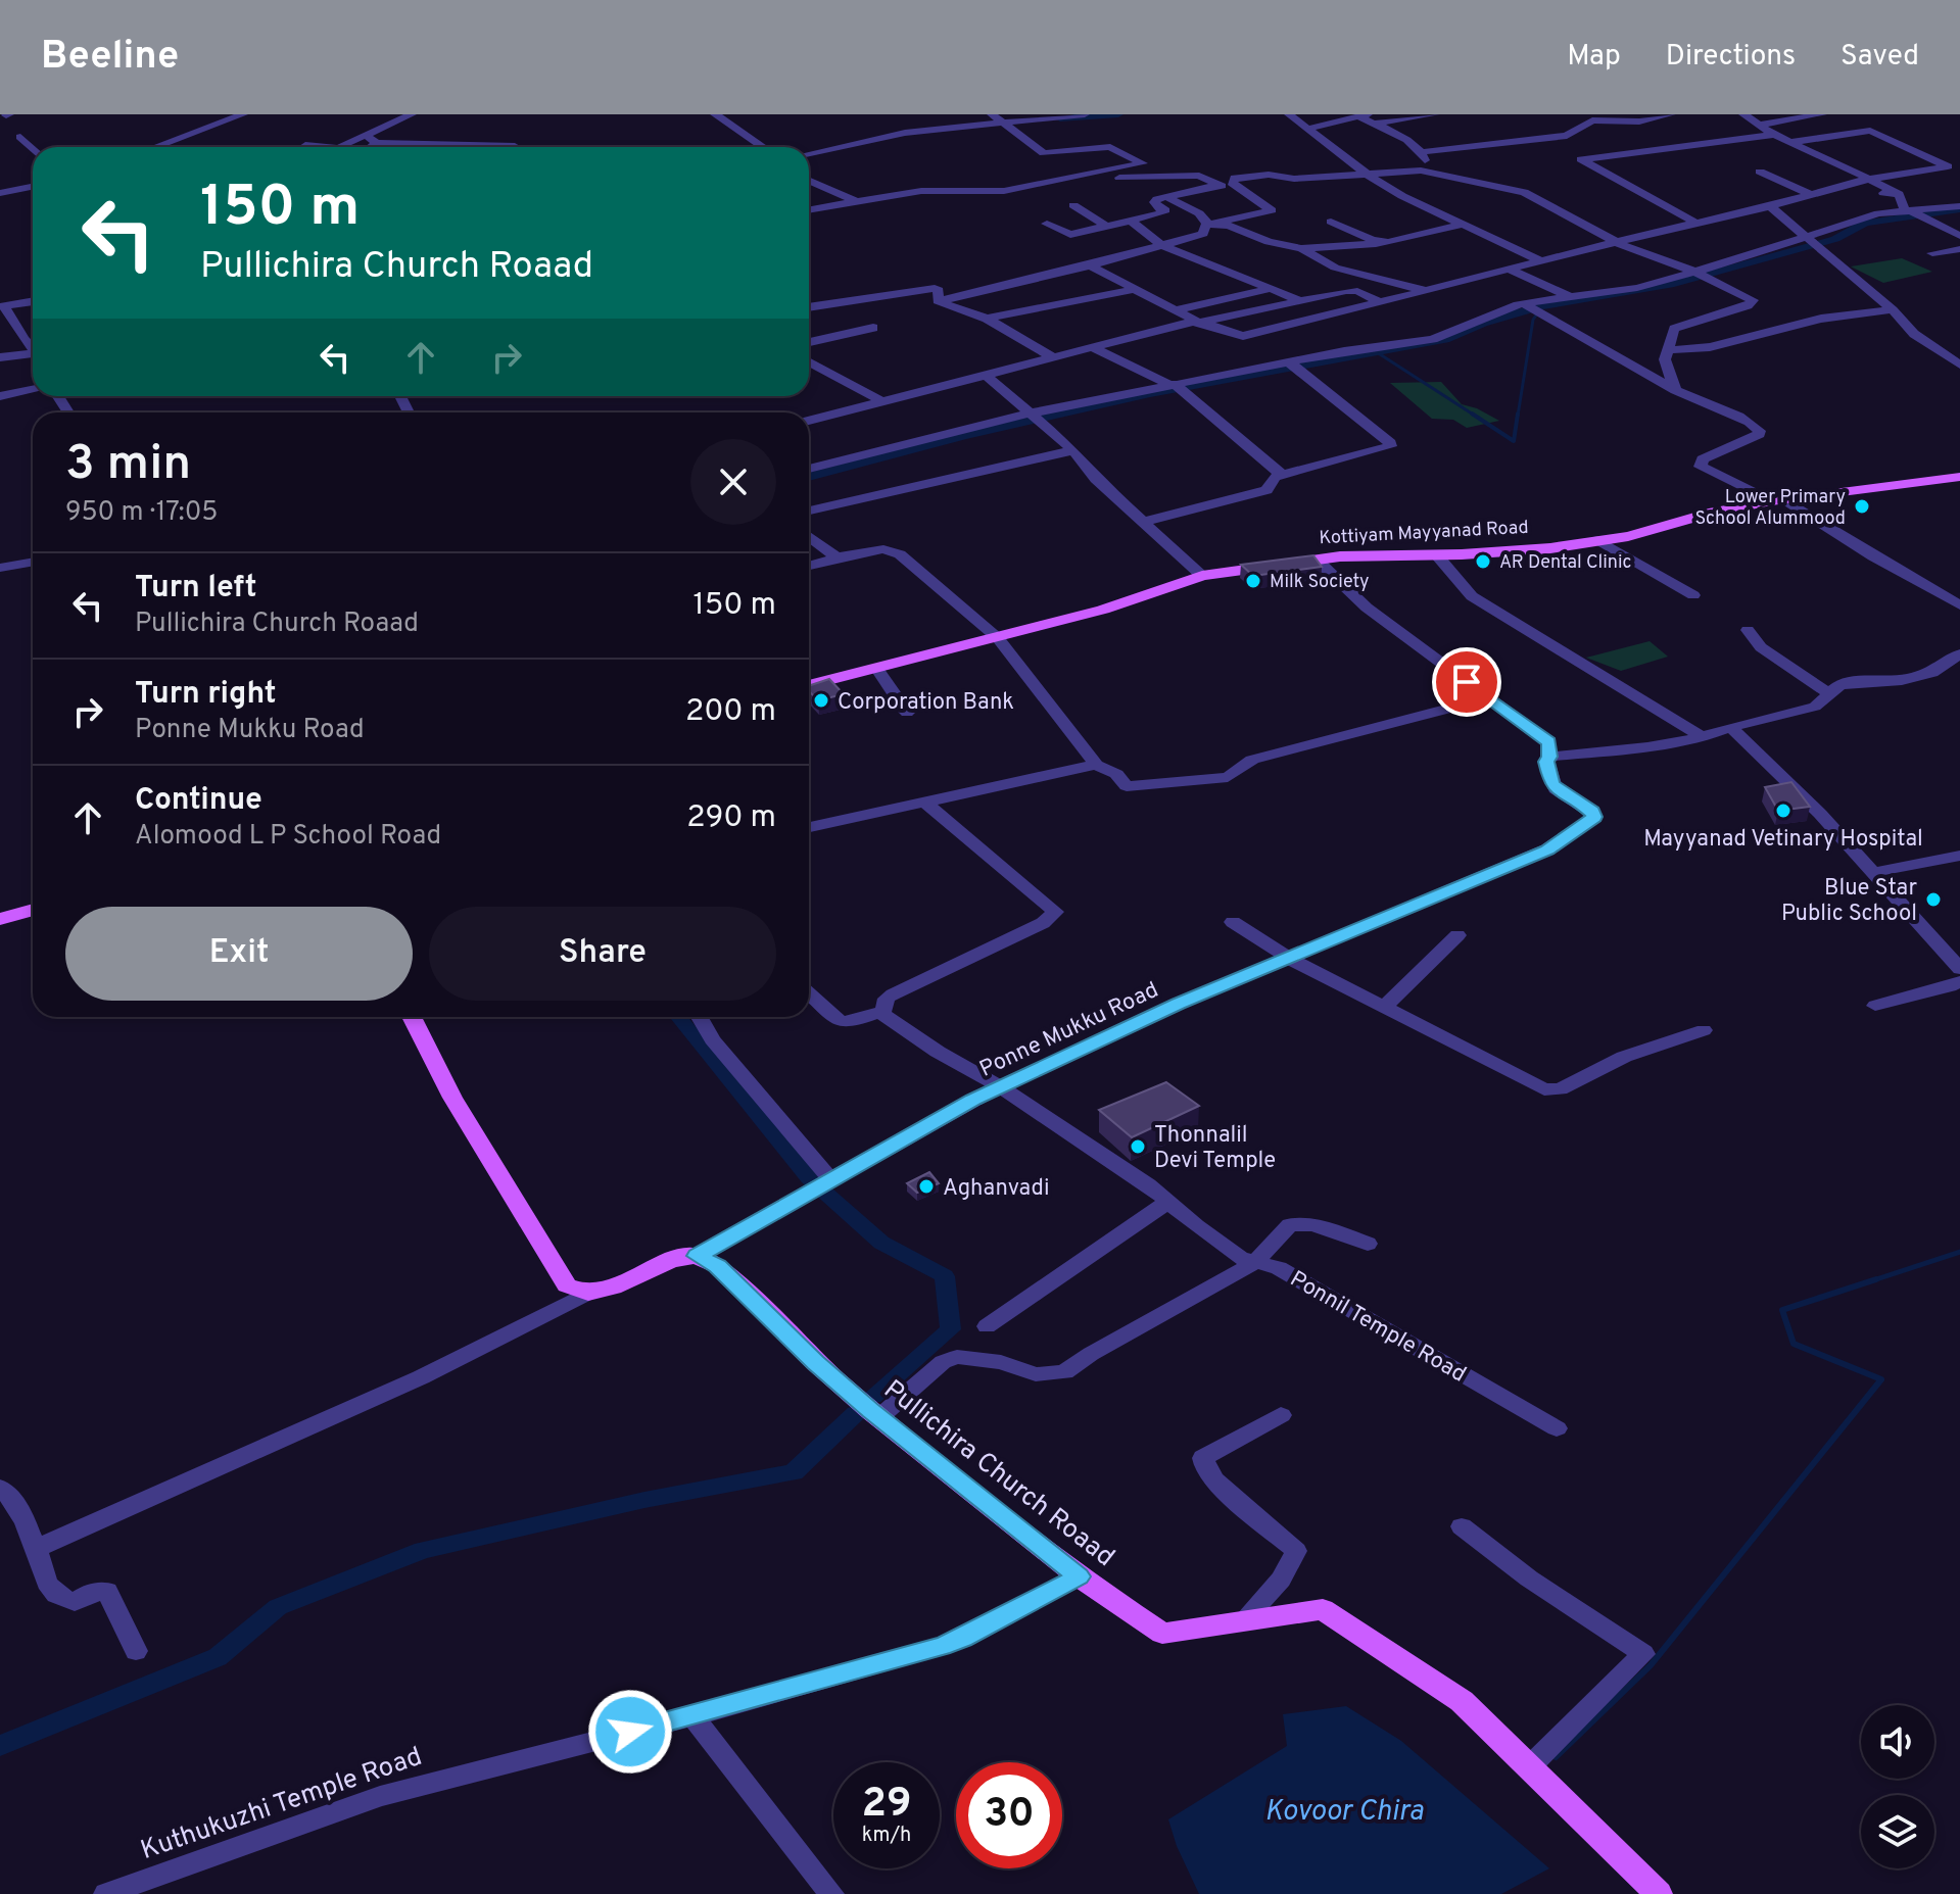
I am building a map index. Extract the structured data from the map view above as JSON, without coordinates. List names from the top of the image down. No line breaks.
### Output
{"streets":{"main road":["Kottiyam Mayyanad Road","Pullichira Church Roaad"],"street":["Ponne Mukku Road","Ponnil Temple Road","Kuthukuzhi Temple Road"]},"crossings":[["Ponne Mukku Road","Ponnil Temple Road"],["Ponne Mukku Road","Pullichira Church Roaad"],["Pullichira Church Roaad","Kuthukuzhi Temple Road"]],"water":["Kovoor Chira"],"places":["Lower Primary School Alummood","AR Dental Clinic","Milk Society","Corporation Bank","Mayyanad Vetinary Hospital","Blue Star Public School","Thonnalil Devi Temple","Aghanvadi"],"page":{"header":"Beeline","nav":["Map","Directions","Saved"],"turn":["150 m","Pullichira Church Roaad"],"heading":["3 min","950 m · 17:05"],"list":[{"name":"Turn left","note":"Pullichira Church Roaad","value":"150 m"},{"name":"Turn right","note":"Ponne Mukku Road","value":"200 m"},{"name":"Continue","note":"Alomood L P School Road","value":"290 m"}],"buttons":["Exit","Share"],"speed":"29 km/h","limit":"30"}}
